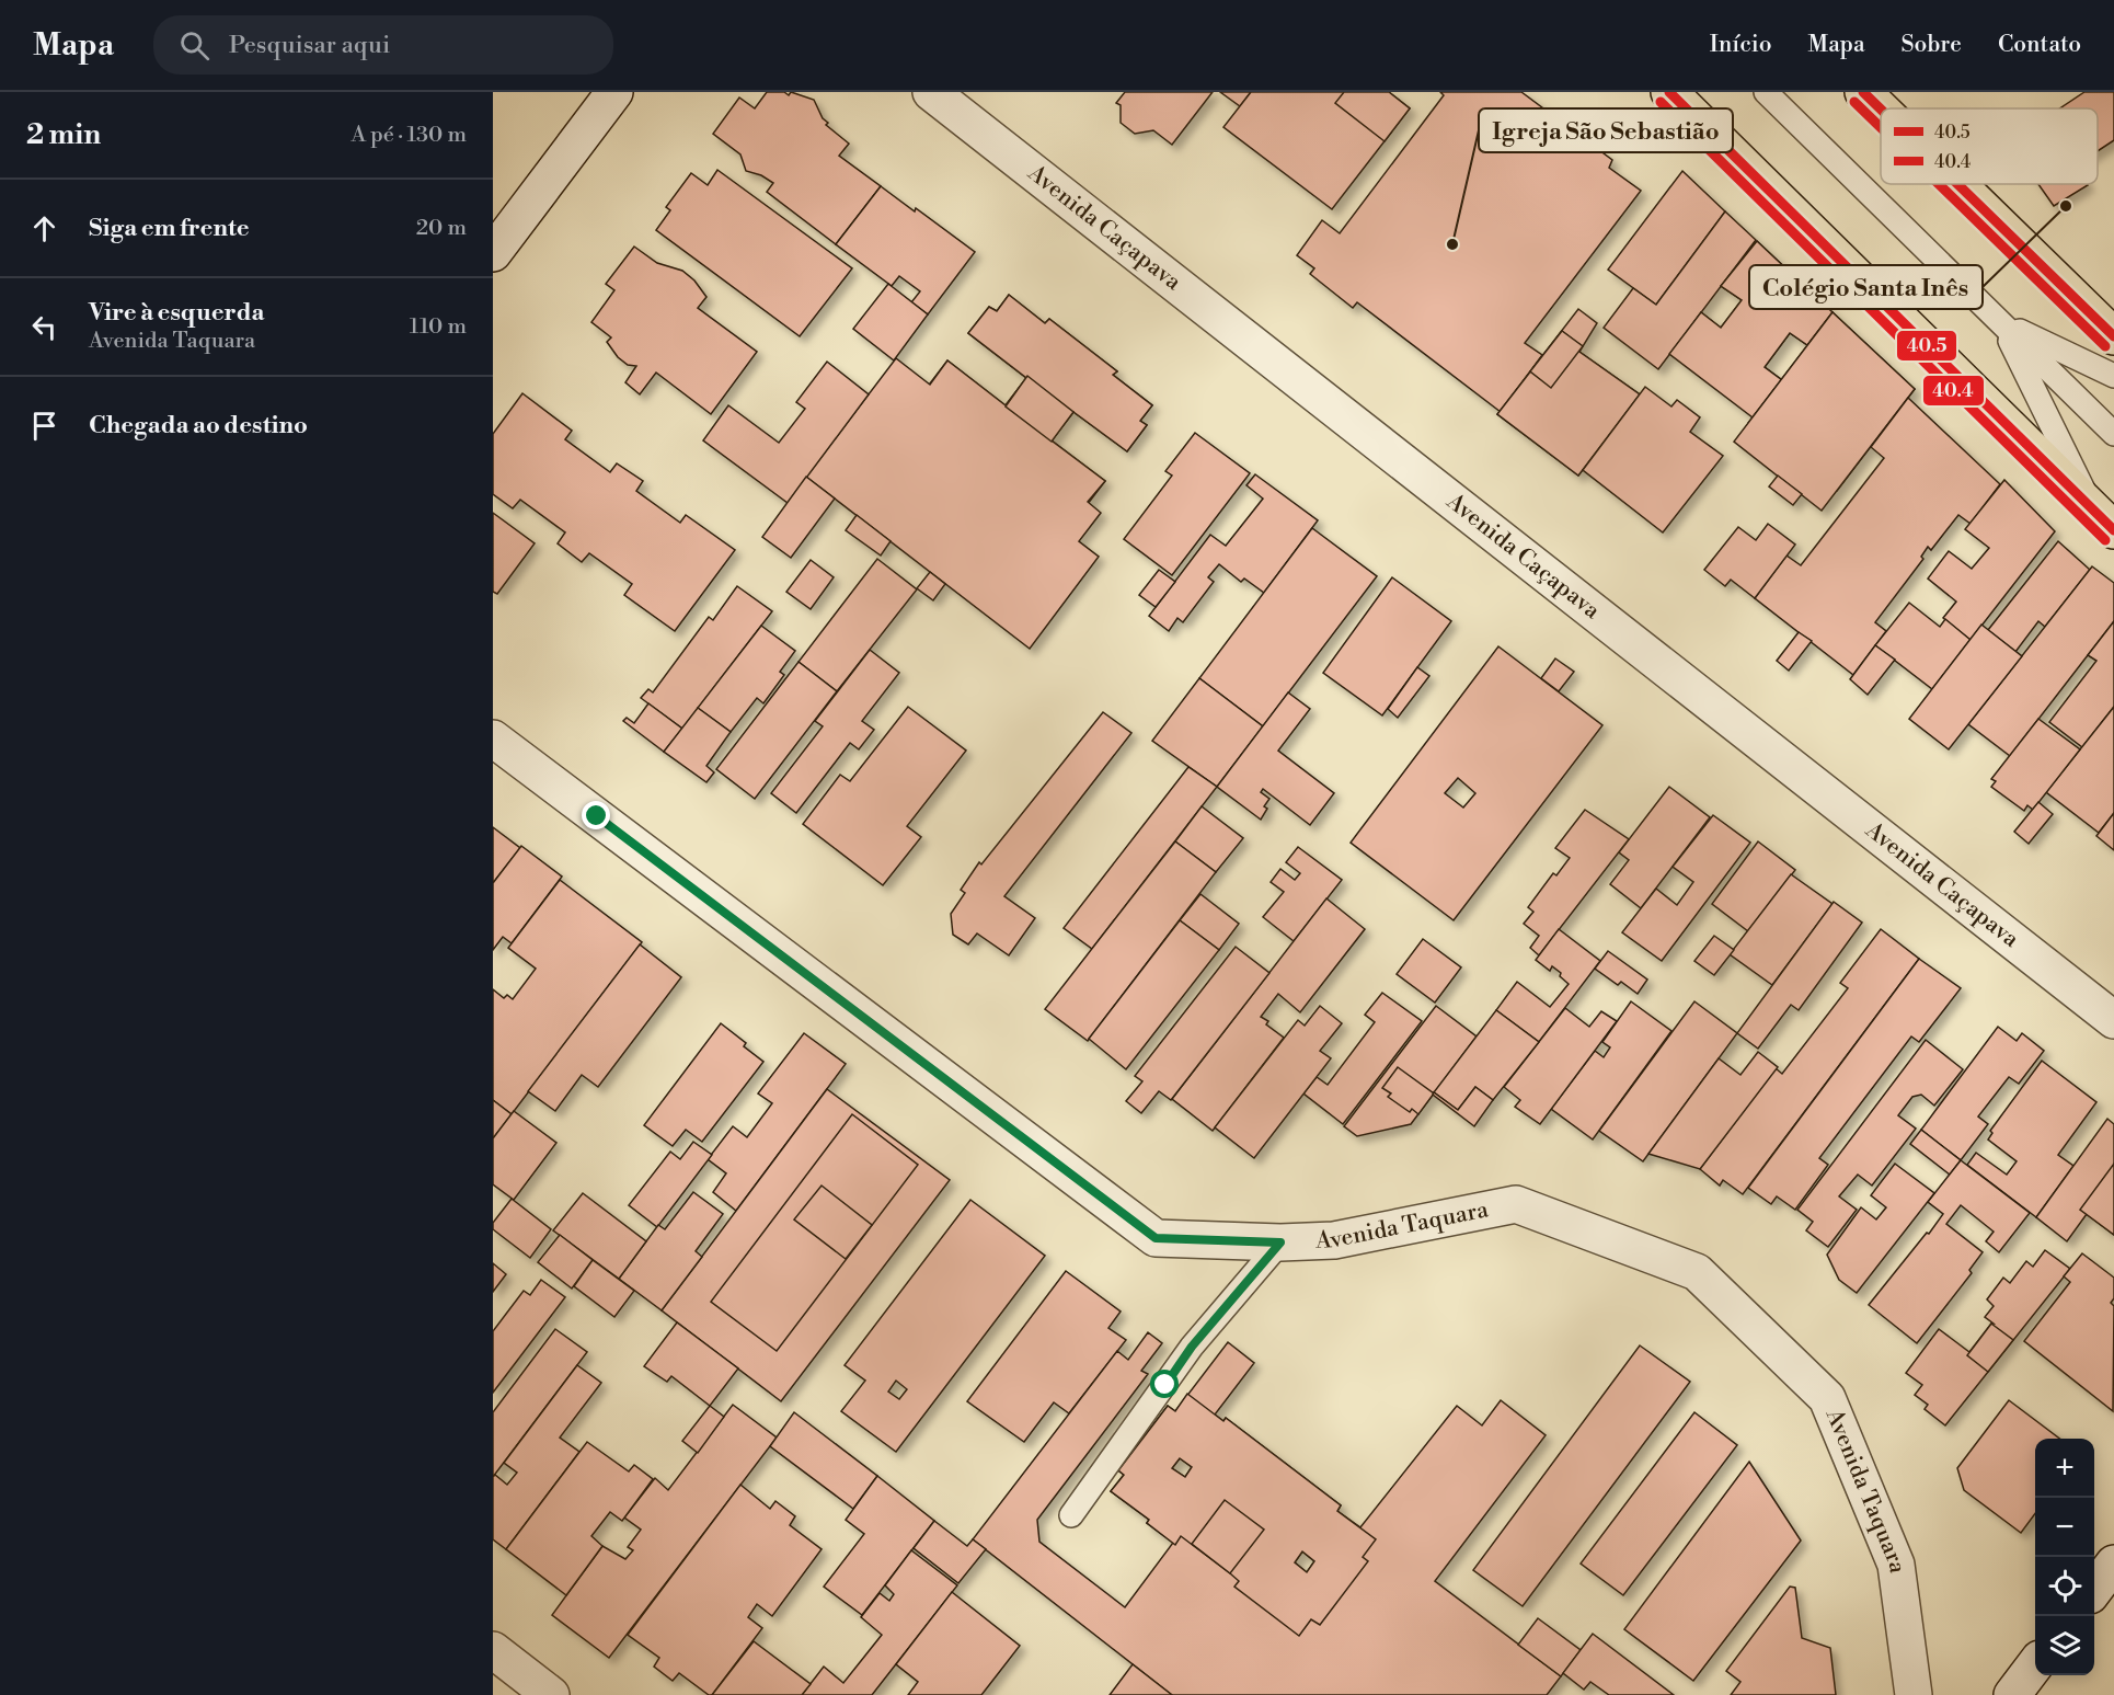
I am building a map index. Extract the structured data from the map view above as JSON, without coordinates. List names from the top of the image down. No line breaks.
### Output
{"streets":{"street":["Avenida Caçapava","Avenida Taquara"]},"places":["Colégio Santa Inês","Igreja São Sebastião"],"lines":["transit line 40.5","transit line 40.4"],"legend":["40.5","40.4"],"page":{"header":"Mapa","search":"Pesquisar aqui","nav":["Início","Mapa","Sobre","Contato"],"heading":["2 min","A pé · 130 m"],"list":[["Siga em frente","20 m"],["Vire à esquerda","Avenida Taquara","110 m"],"Chegada ao destino"],"map_buttons":["+","−"]}}
